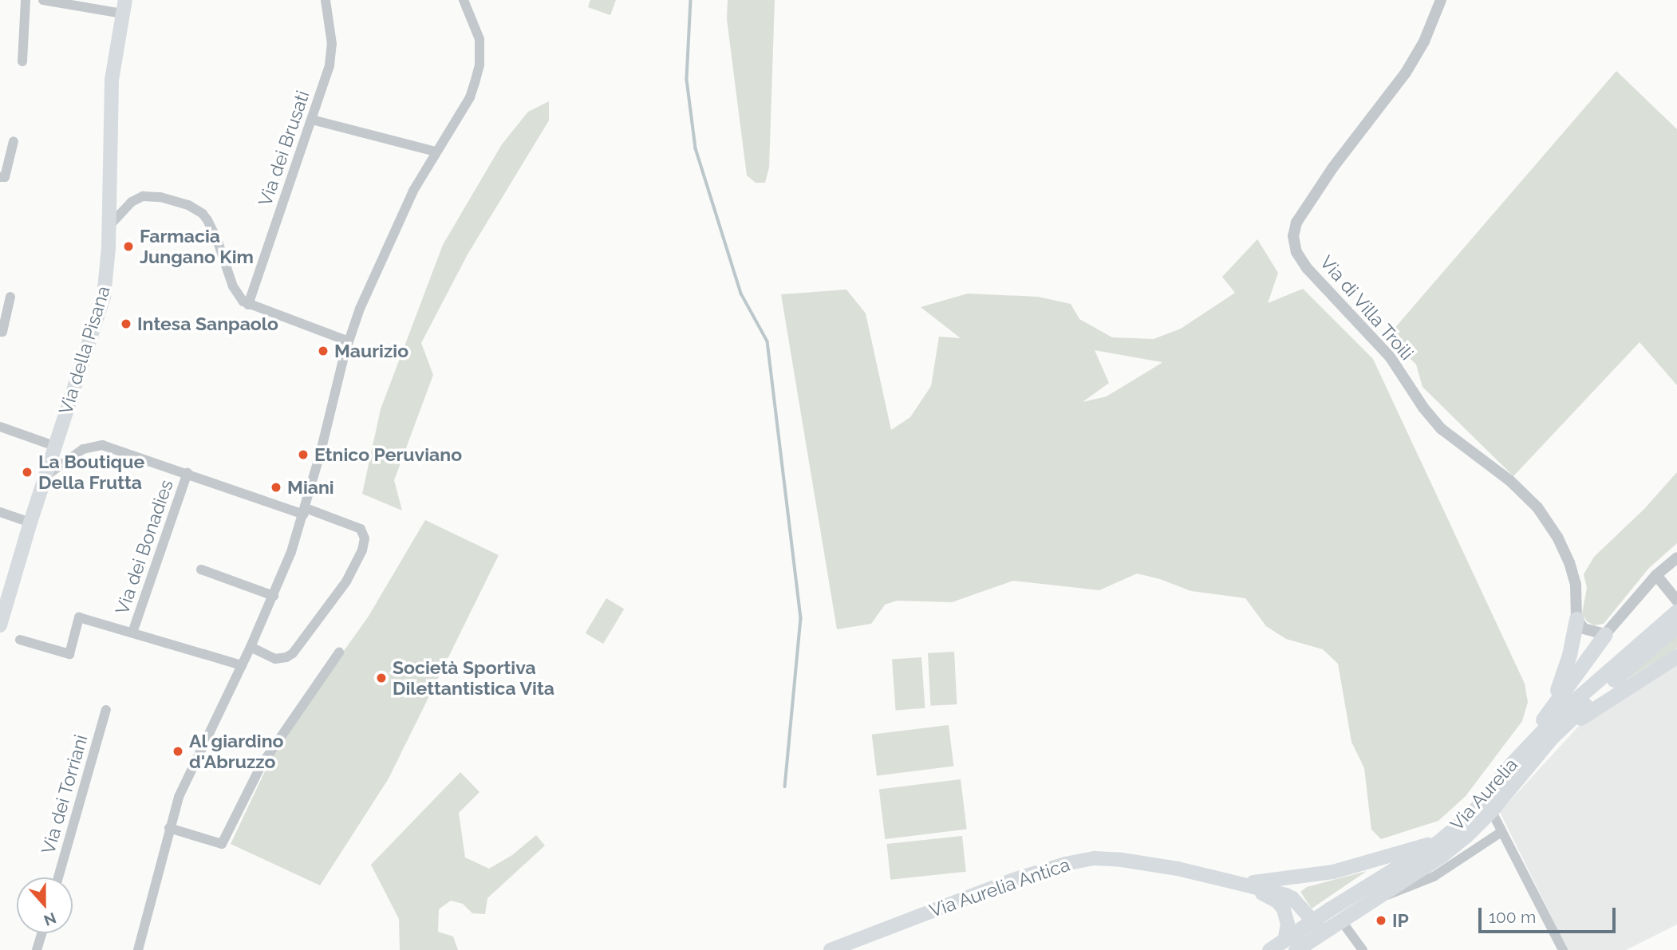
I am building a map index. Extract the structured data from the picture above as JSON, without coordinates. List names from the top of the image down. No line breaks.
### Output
{"streets":{"main road":["Via della Pisana","Via Aurelia","Via Aurelia Antica"],"street":["Via dei Brusati","Via di Villa Troili","Via dei Bonadies","Via dei Torriani"]},"places":["Farmacia Jungano Kim","Intesa Sanpaolo","Maurizio","Etnico Peruviano","La Boutique Della Frutta","Miani","Società Sportiva Dilettantistica Vita","Al giardino d'Abruzzo","IP"],"scale_bar":"100 m","north":"bottom"}
